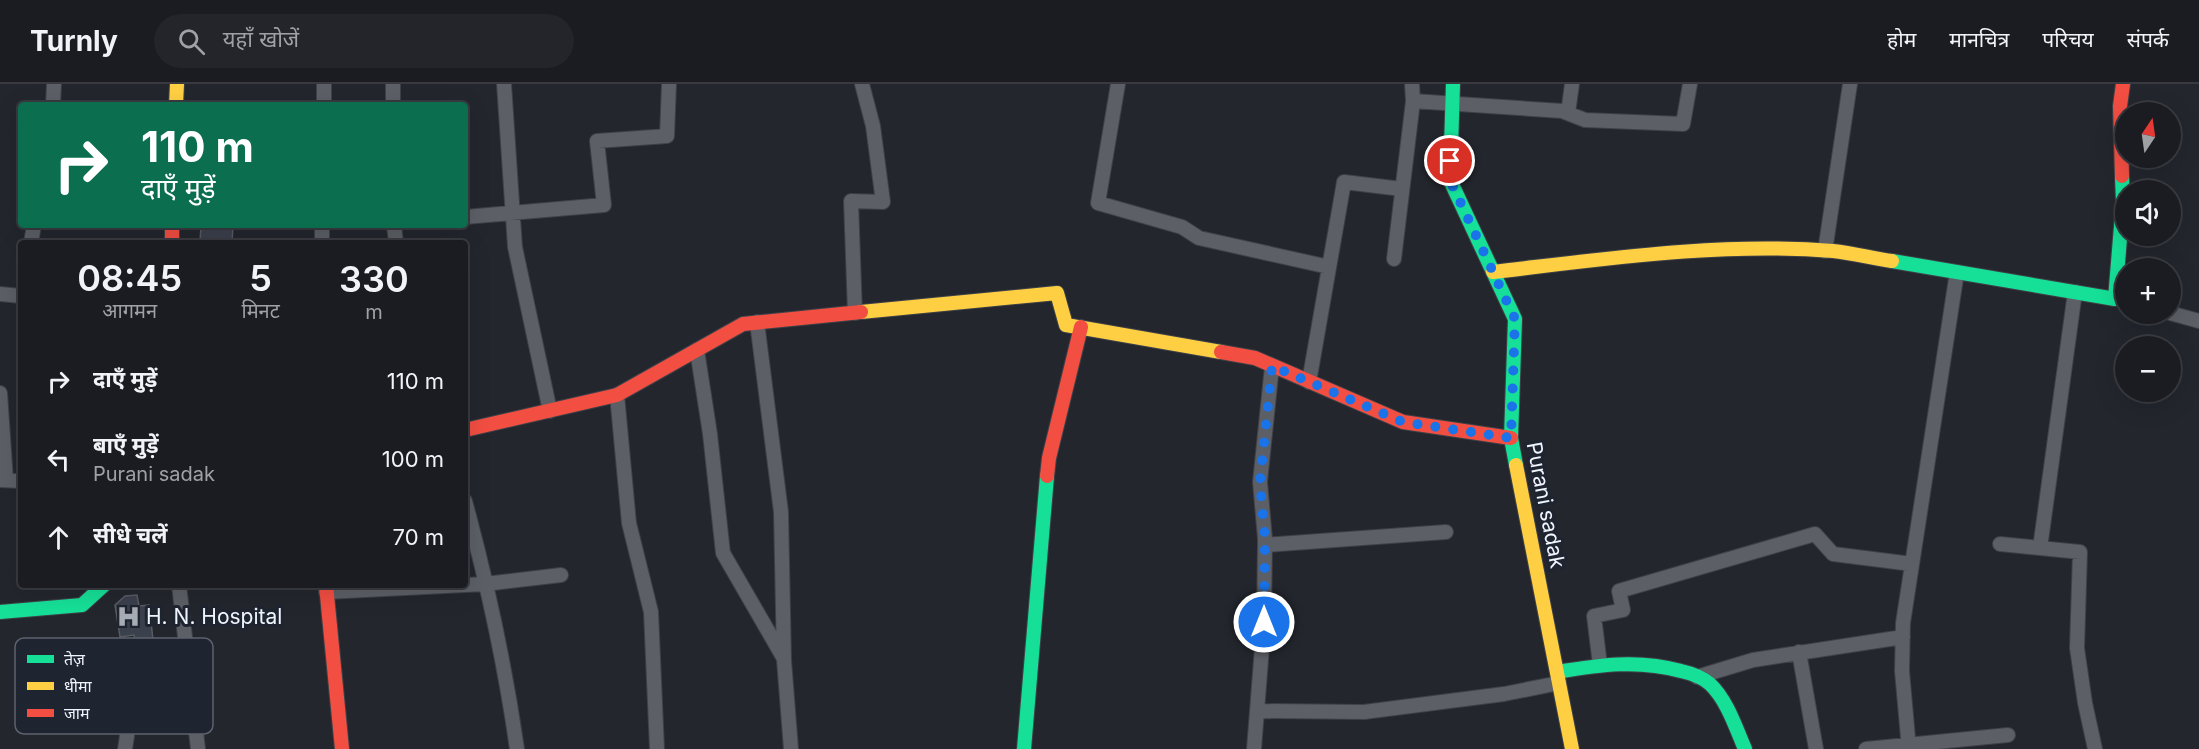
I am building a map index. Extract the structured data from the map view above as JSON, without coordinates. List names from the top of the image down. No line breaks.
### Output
{"streets":{"street":["Purani sadak"]},"places":{"hospital":["H. N. Hospital"]},"legend":["तेज़","धीमा","जाम"],"north":"top","page":{"header":"Turnly","search":"यहाँ खोजें","nav":["होम","मानचित्र","परिचय","संपर्क"],"map_buttons":["+","−"],"turn":["110 m","दाएँ मुड़ें"],"eta":["08:45","आगमन","5","मिनट","330","m"],"list":[{"name":"दाएँ मुड़ें","value":"110 m"},{"name":"बाएँ मुड़ें","note":"Purani sadak","value":"100 m"},{"name":"सीधे चलें","value":"70 m"}]}}
